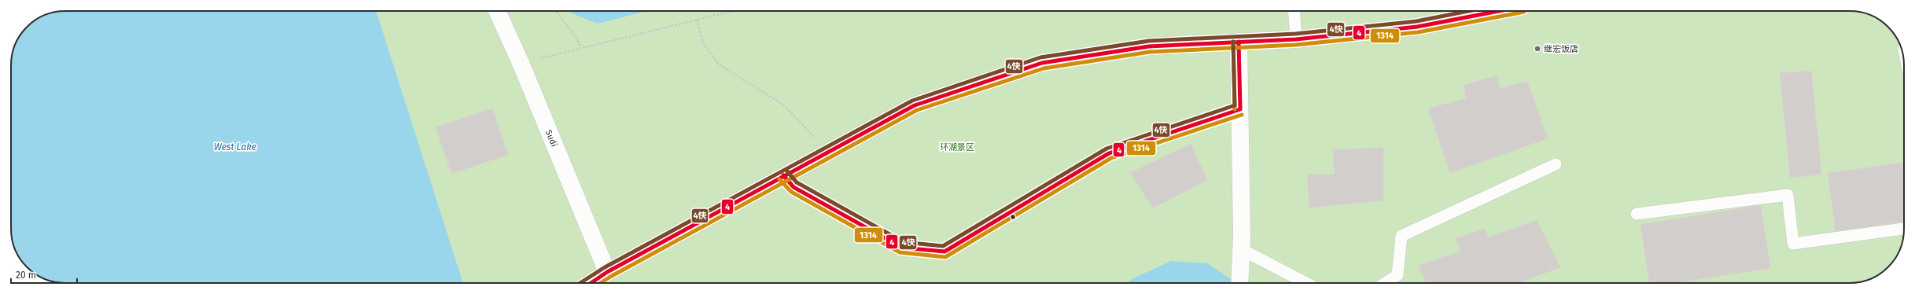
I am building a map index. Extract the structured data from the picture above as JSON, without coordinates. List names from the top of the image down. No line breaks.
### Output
{"streets":{"street":["Sudi"]},"water":["West Lake"],"parks":["环湖景区"],"places":["继宏饭店"],"lines":["transit line 4","transit line 4快","transit line 1314"],"scale_bar":"20 m"}
